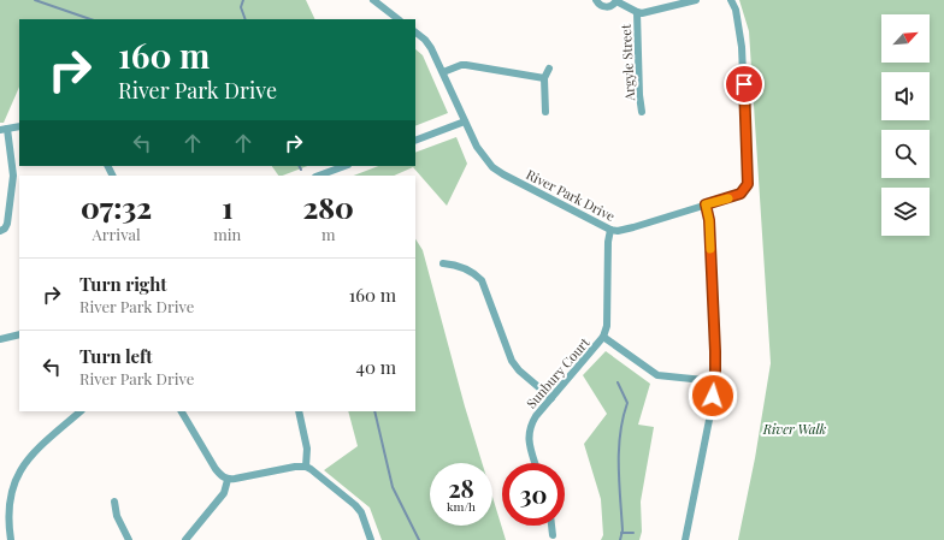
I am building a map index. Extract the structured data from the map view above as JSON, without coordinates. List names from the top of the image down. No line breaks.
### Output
{"streets":{"street":["Argyle Street","River Park Drive","Sunbury Court"]},"crossings":[["River Park Drive","Sunbury Court"]],"parks":["River Walk"],"north":"top right","page":{"turn":["160 m","River Park Drive"],"eta":["07:32","Arrival","1","min","280","m"],"list":[{"name":"Turn right","note":"River Park Drive","value":"160 m"},{"name":"Turn left","note":"River Park Drive","value":"40 m"}],"speed":"28 km/h","limit":"30"}}
